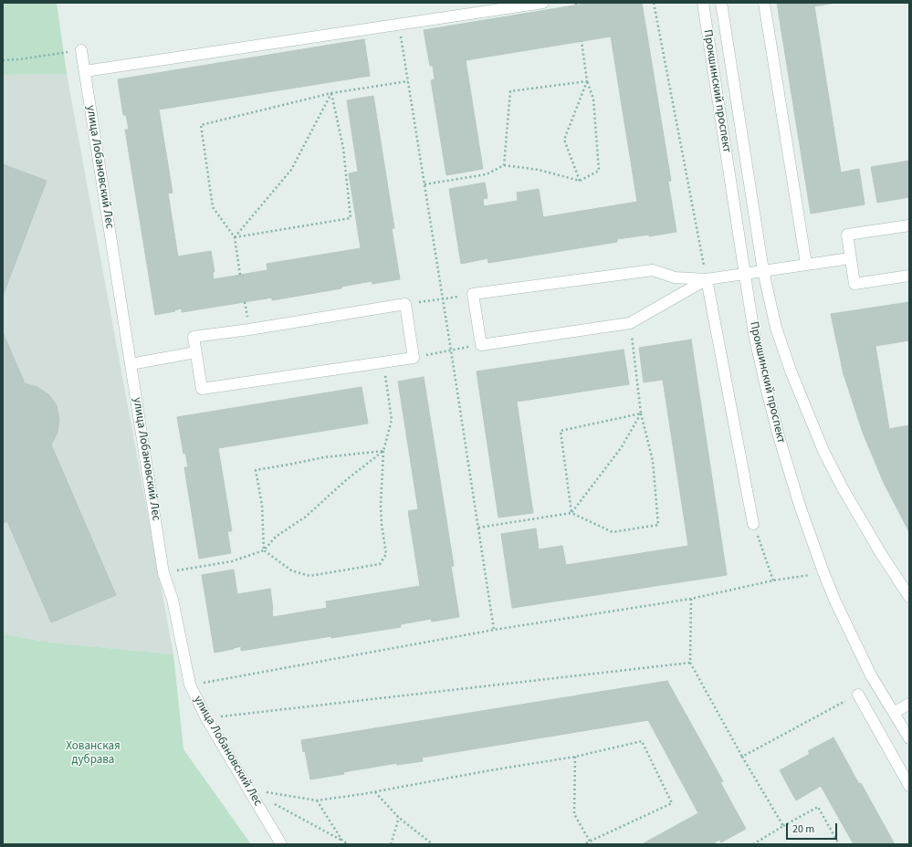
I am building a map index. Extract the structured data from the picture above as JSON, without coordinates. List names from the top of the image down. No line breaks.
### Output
{"streets":{"street":["Прокшинский проспект","улица Лобановский Лес"]},"parks":["Хованская дубрава"],"scale_bar":"20 m"}
